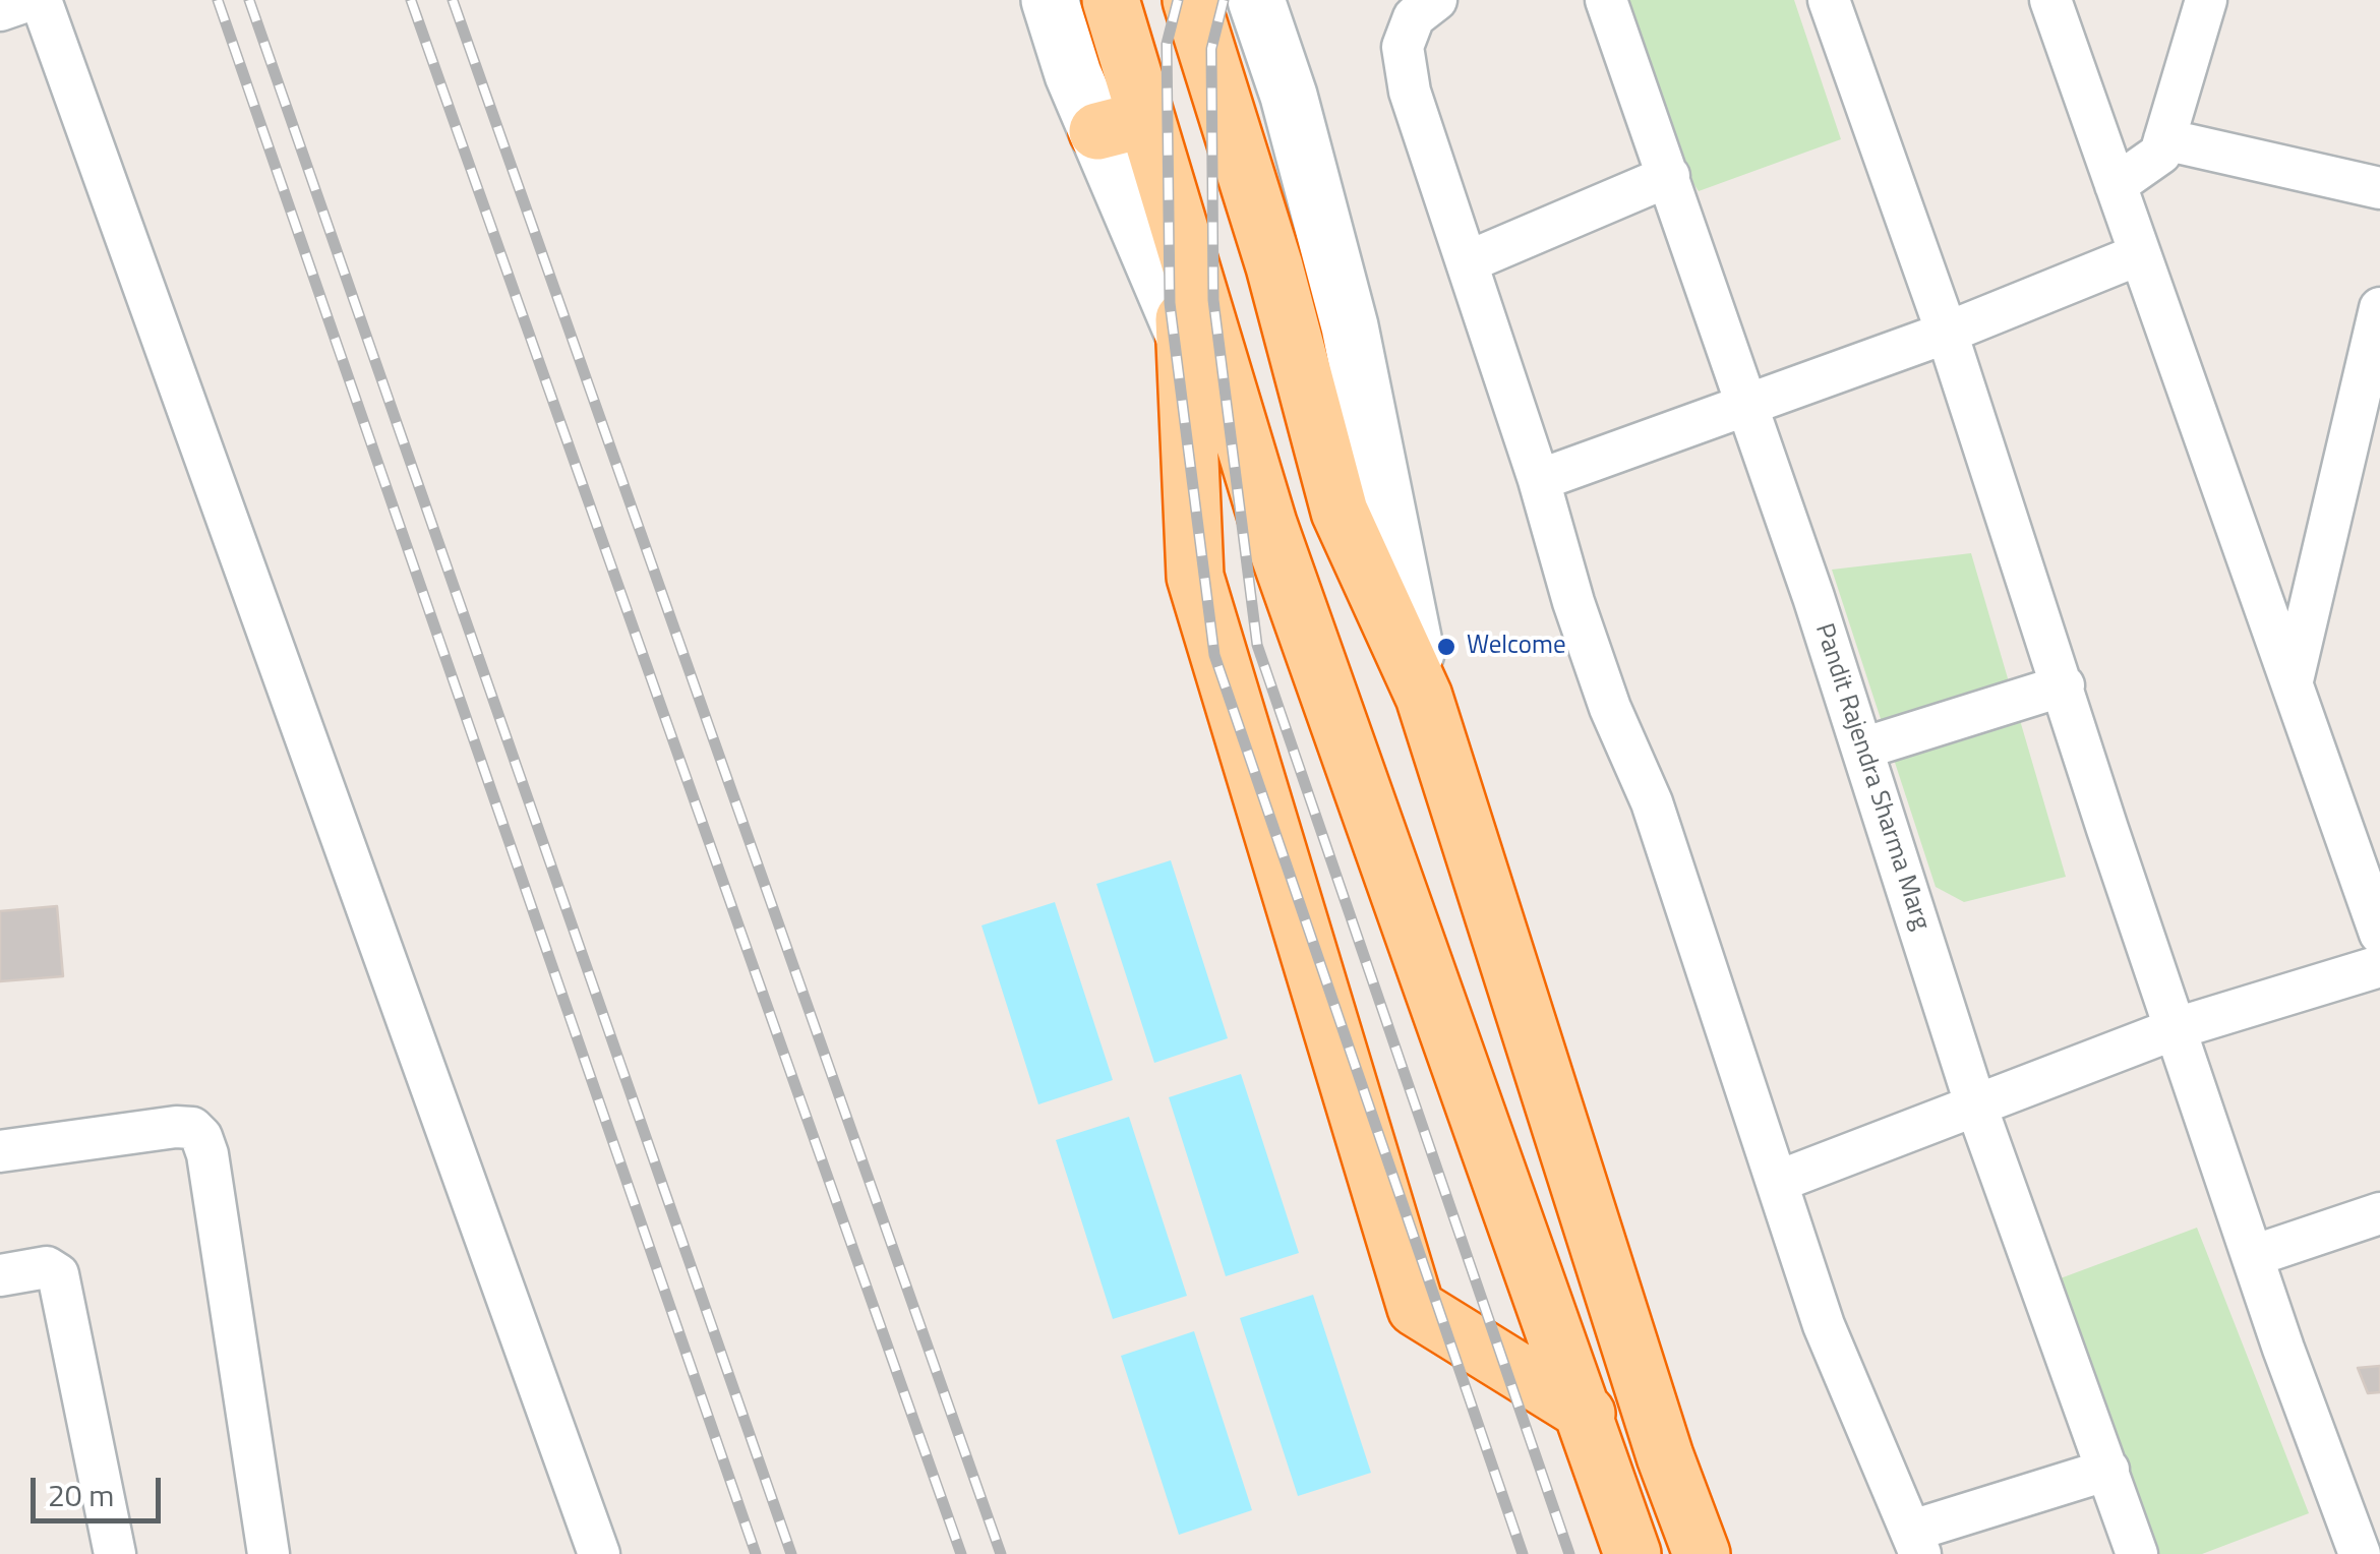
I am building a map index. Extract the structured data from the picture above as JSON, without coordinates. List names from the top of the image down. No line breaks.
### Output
{"streets":{"street":["Pandit Rajendra Sharma Marg"]},"places":["Welcome"],"scale_bar":"20 m"}
